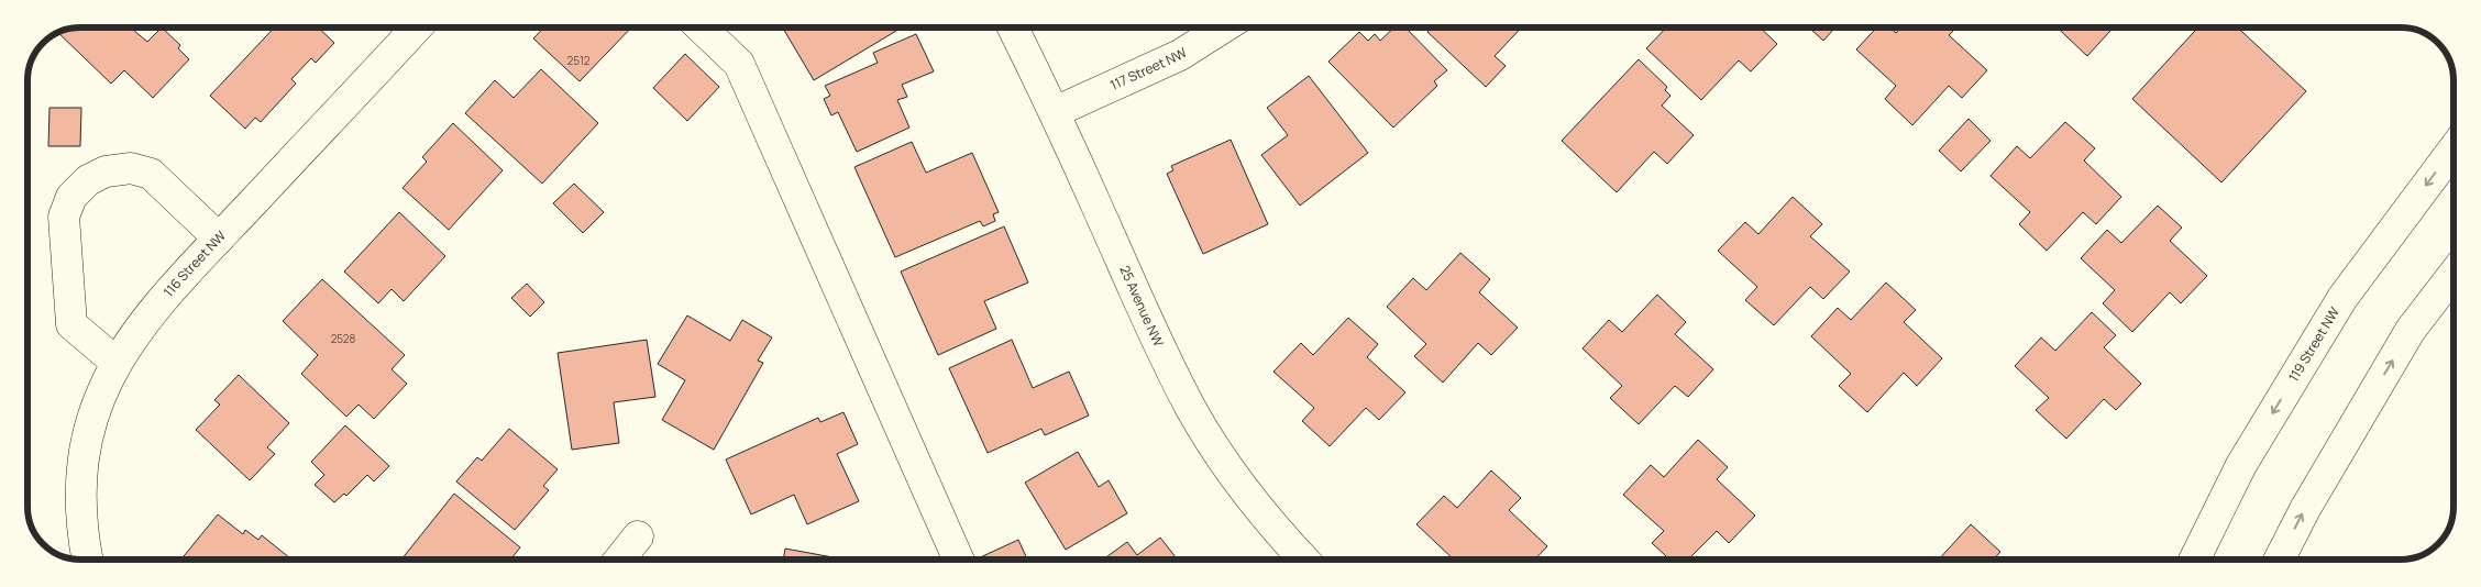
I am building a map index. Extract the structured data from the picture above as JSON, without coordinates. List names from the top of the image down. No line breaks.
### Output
{"streets":{"street":["117 Street NW","116 Street NW","25 Avenue NW","119 Street NW"]},"crossings":[["117 Street NW","25 Avenue NW"]],"house_numbers":["2512","2528"]}
